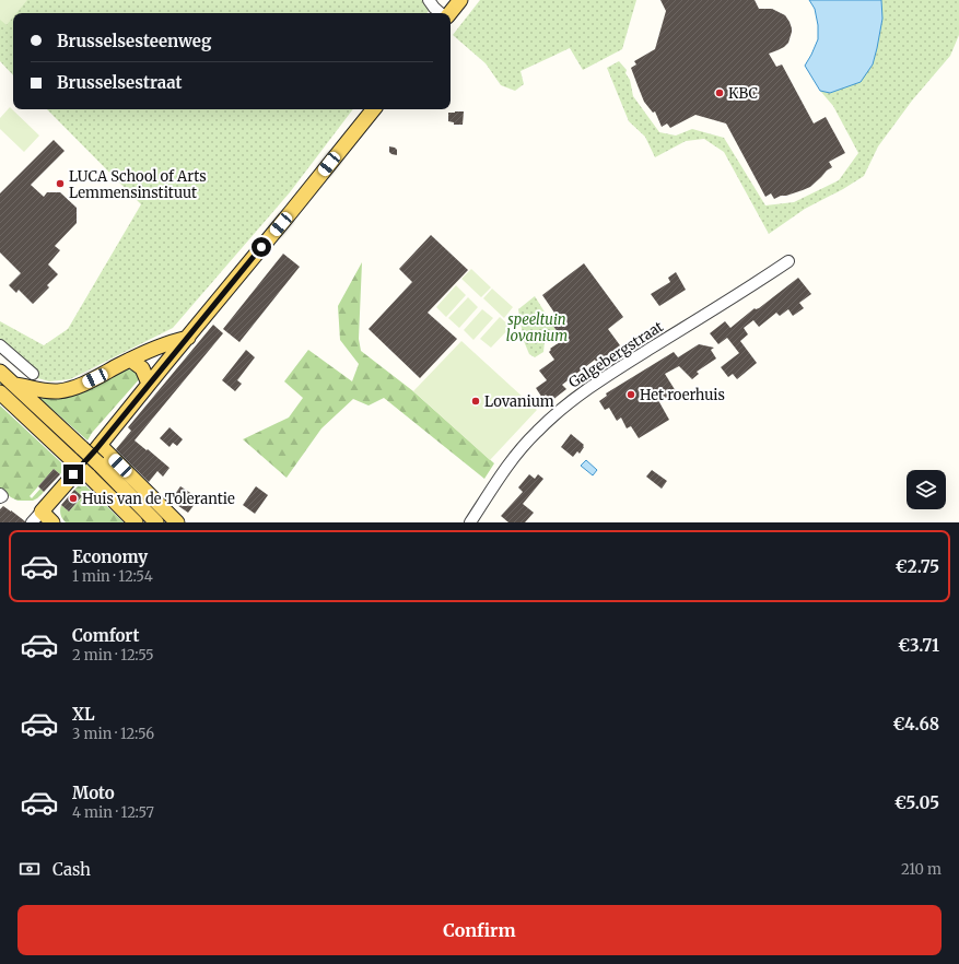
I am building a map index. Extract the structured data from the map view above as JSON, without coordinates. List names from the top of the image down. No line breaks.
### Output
{"streets":{"street":["Galgebergstraat"]},"parks":["speeltuin lovanium"],"places":["KBC","LUCA School of Arts Lemmensinstituut","Het roerhuis","Lovanium","Huis van de Tolerantie"],"page":{"banner":["Brusselsesteenweg","Brusselsestraat"],"list":[{"name":"Economy","note":"1 min · 12:54","value":"€2.75"},{"name":"Comfort","note":"2 min · 12:55","value":"€3.71"},{"name":"XL","note":"3 min · 12:56","value":"€4.68"},{"name":"Moto","note":"4 min · 12:57","value":"€5.05"}],"pay":["Cash","210 m"],"buttons":"Confirm"}}
